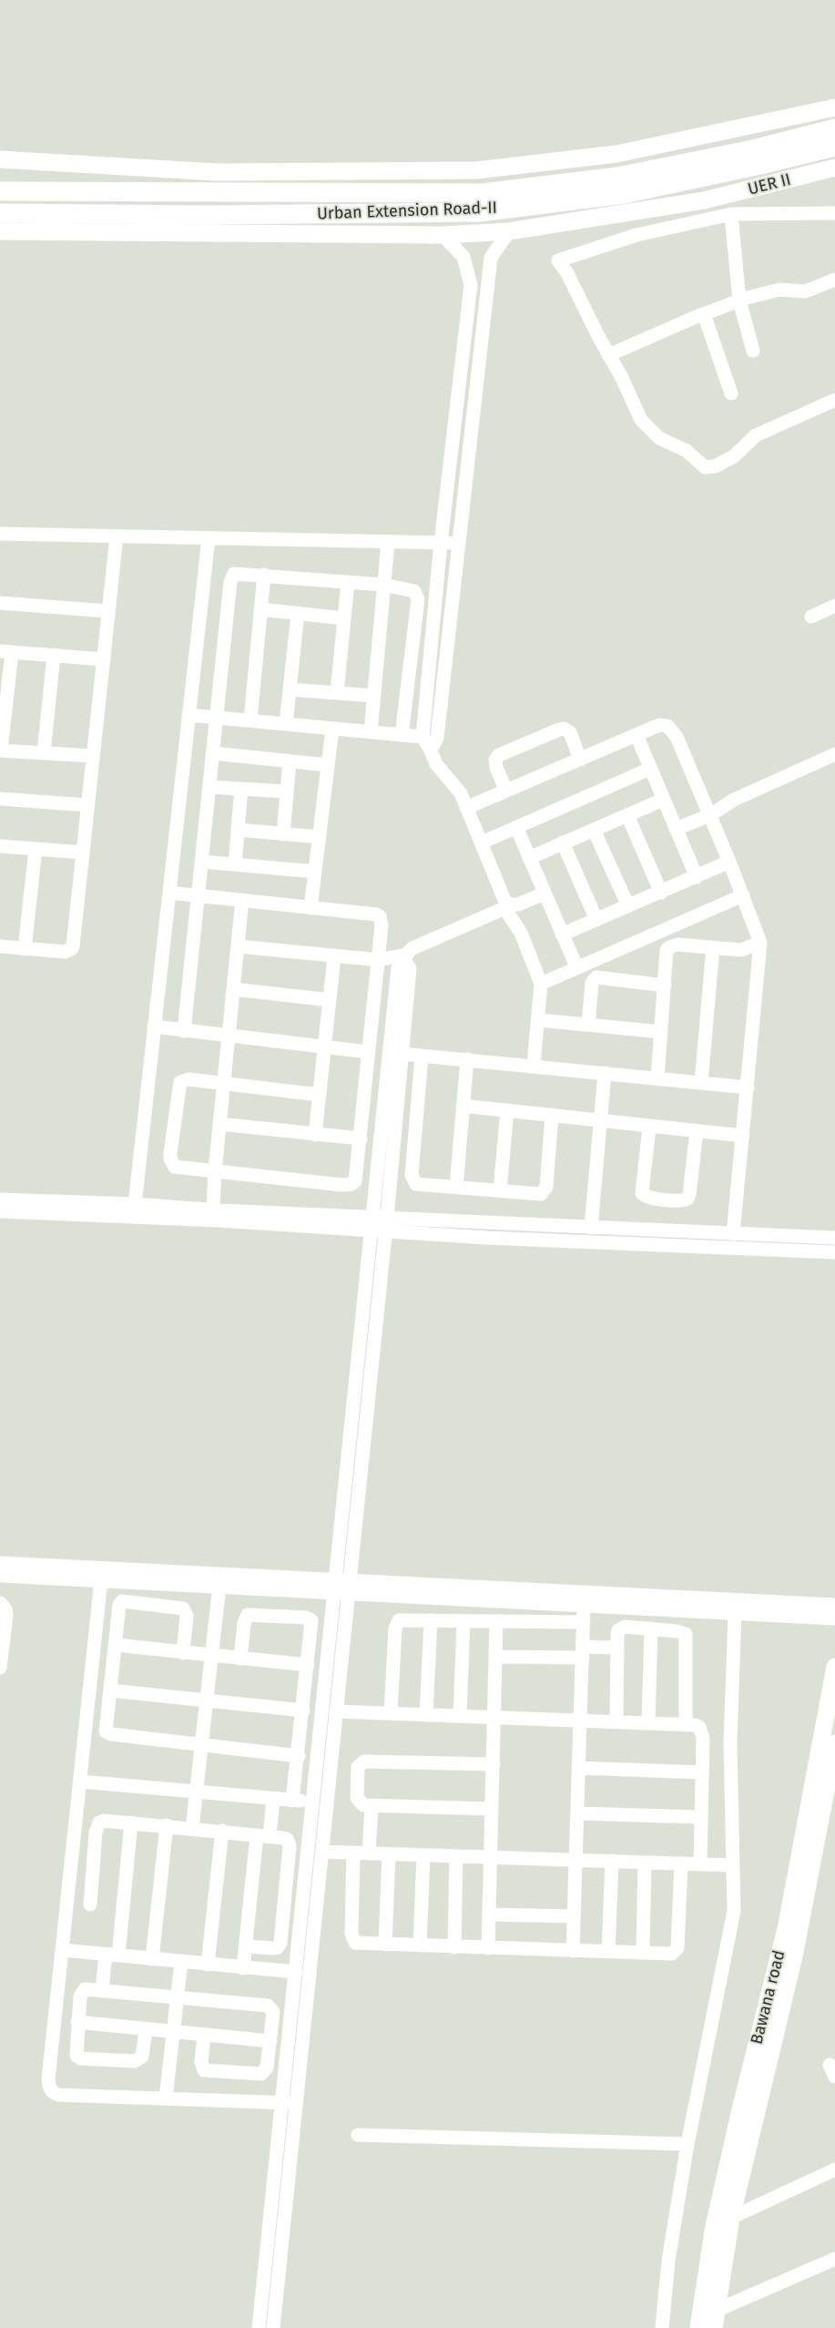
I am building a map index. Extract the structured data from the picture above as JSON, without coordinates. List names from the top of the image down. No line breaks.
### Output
{"streets":{"highway":["Urban Extension Road-II"],"main road":["UER II","Bawana road"]}}
